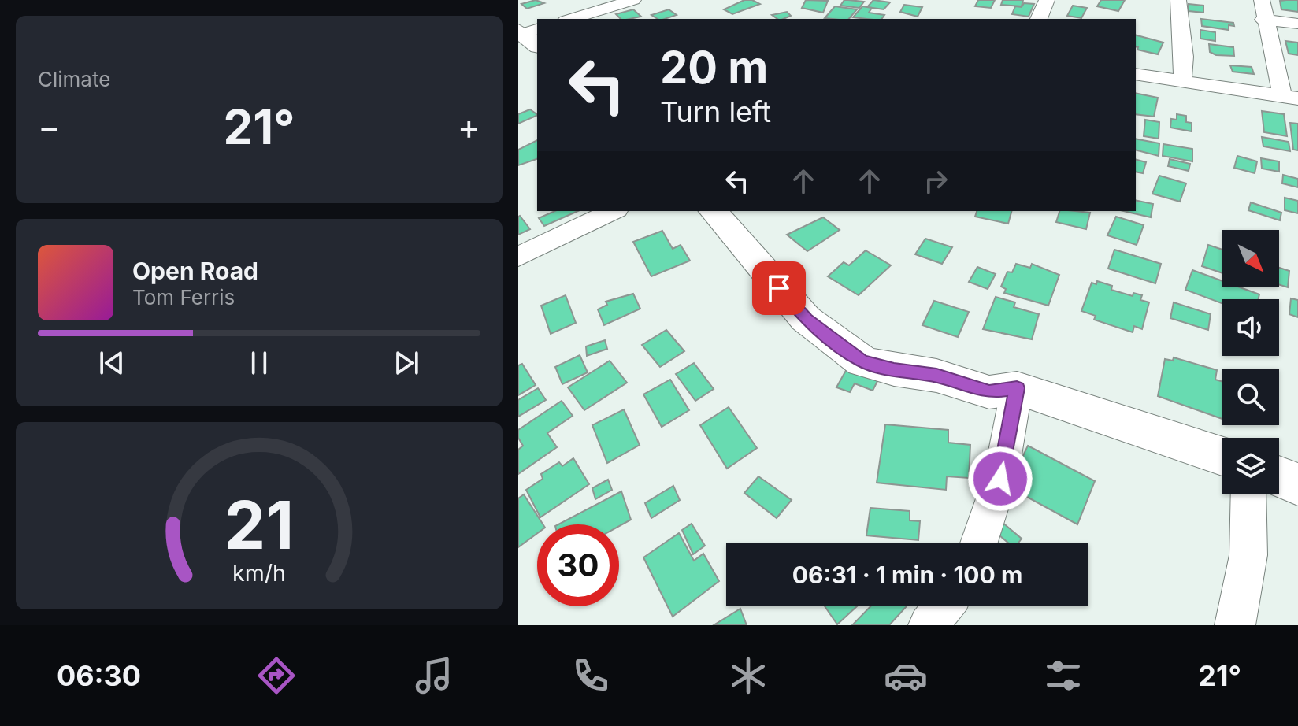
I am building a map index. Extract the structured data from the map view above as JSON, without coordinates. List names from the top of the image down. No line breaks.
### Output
{"north":"bottom right","page":{"tile":"Climate","turn":["20 m","Turn left"],"heat":["−","21°","+"],"song":["Open Road","Tom Ferris"],"limit":"30","trip":"06:31 · 1 min · 100 m","tabs":["06:30","21°"],"gauge":["21","km/h"]}}
